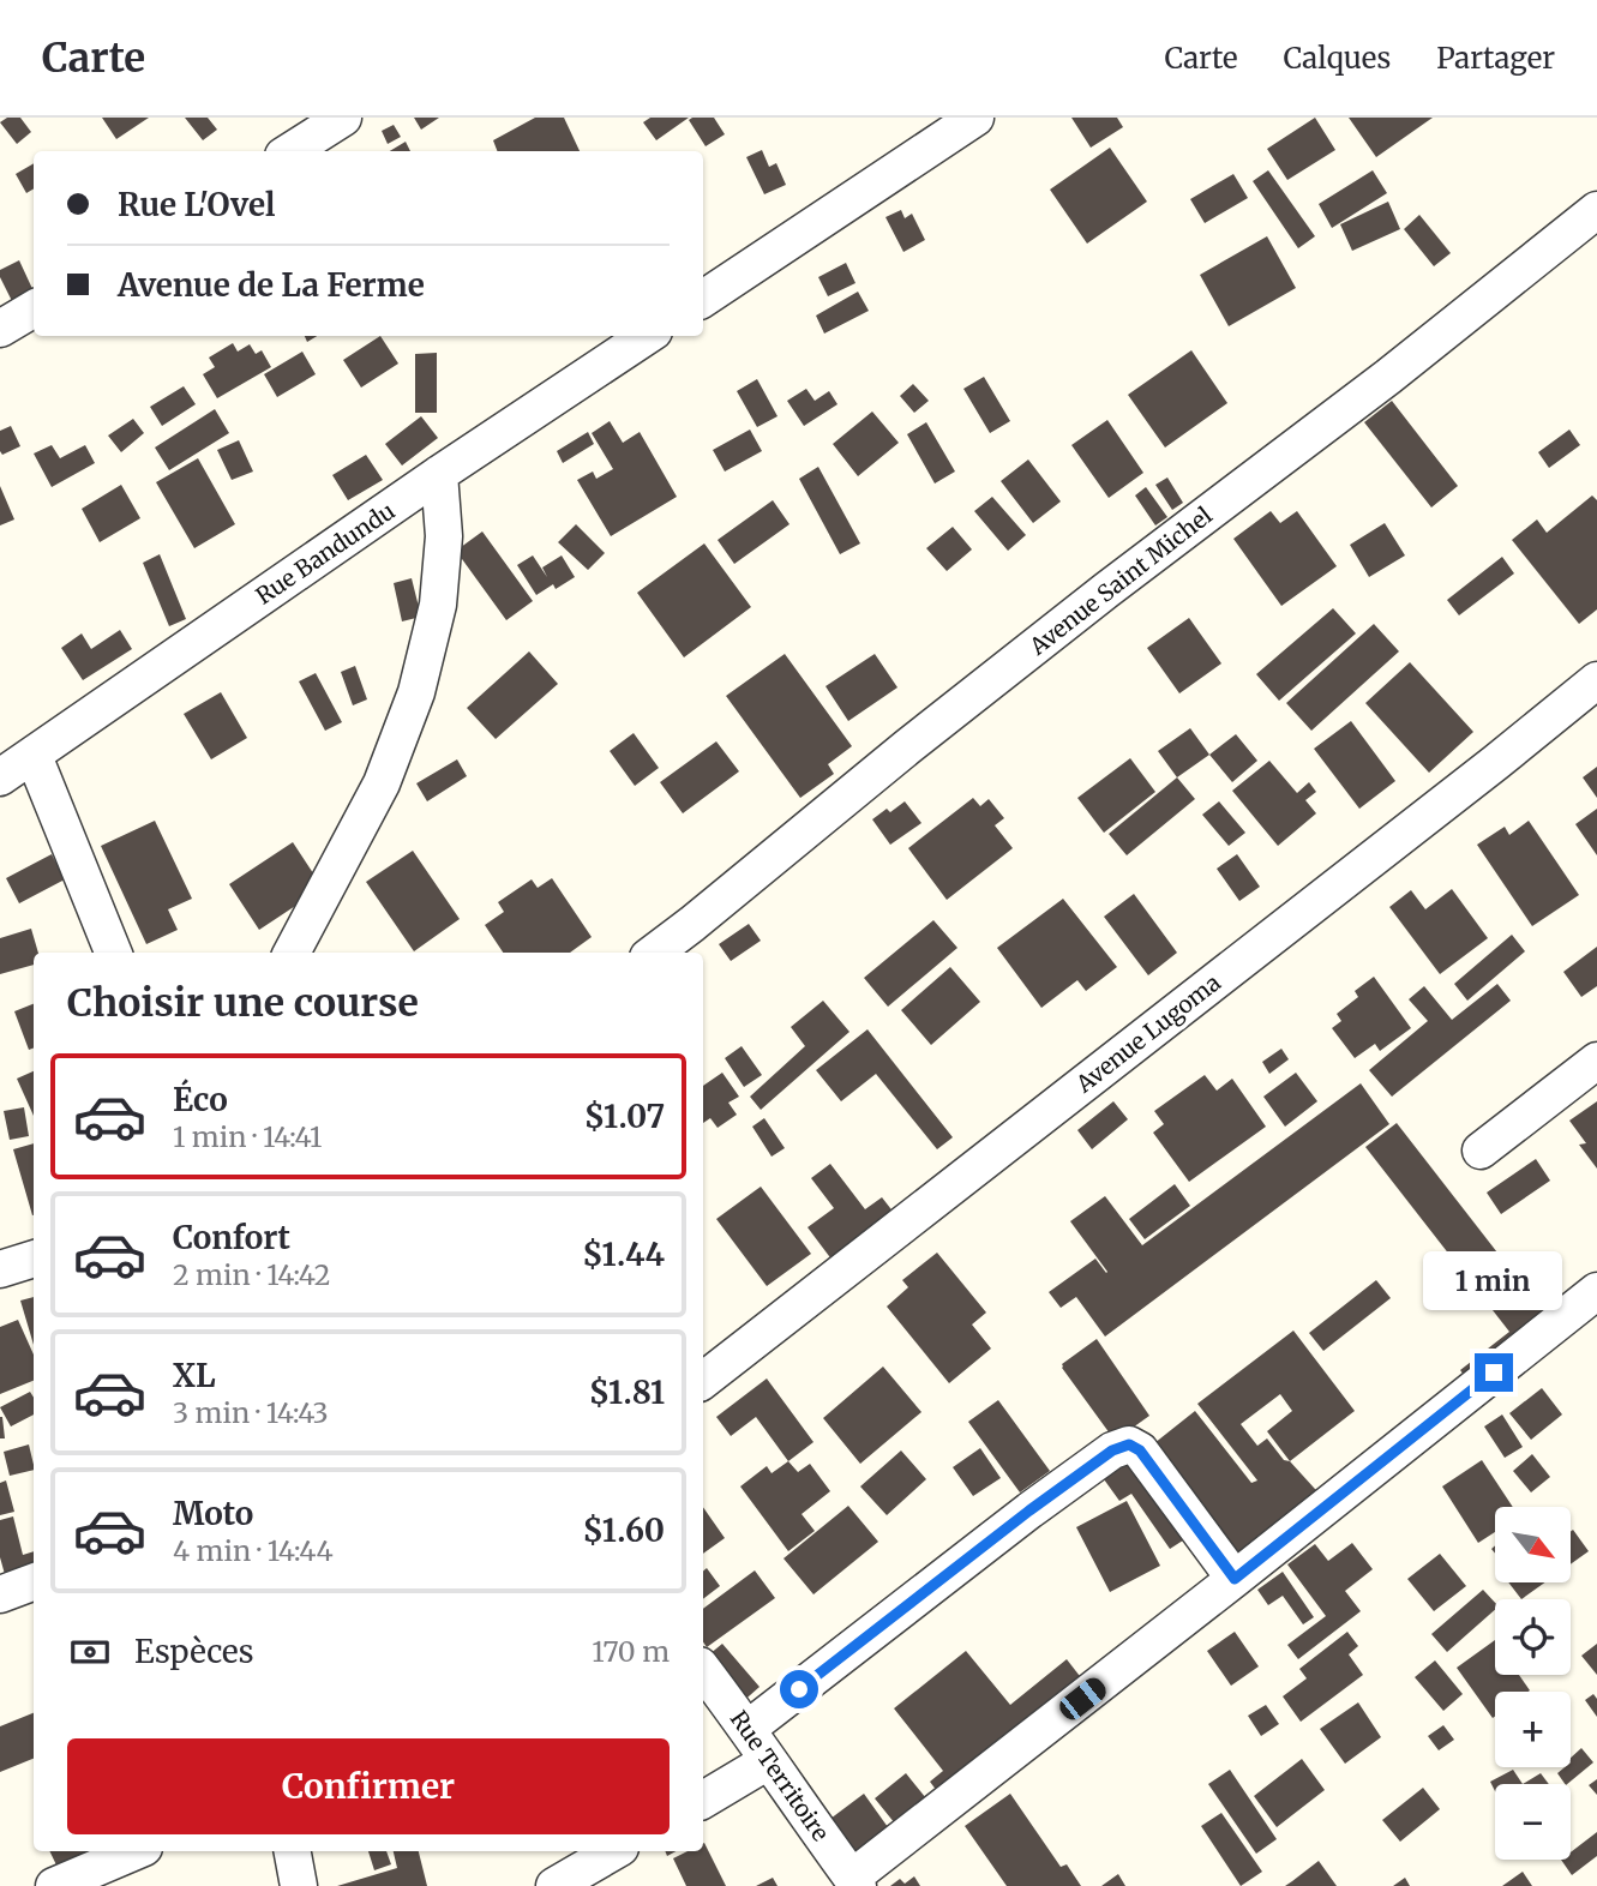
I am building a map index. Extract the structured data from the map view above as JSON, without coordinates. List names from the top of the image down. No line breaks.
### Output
{"streets":{"street":["Rue Bandundu","Avenue Saint Michel","Avenue Lugoma","Rue Territoire"]},"north":"bottom right","page":{"header":"Carte","nav":["Carte","Calques","Partager"],"banner":["Rue L'Ovel","Avenue de La Ferme"],"heading":"Choisir une course","list":[{"name":"Éco","note":"1 min · 14:41","value":"$1.07"},{"name":"Confort","note":"2 min · 14:42","value":"$1.44"},{"name":"XL","note":"3 min · 14:43","value":"$1.81"},{"name":"Moto","note":"4 min · 14:44","value":"$1.60"}],"bubble":"1 min","map_buttons":["+","−"],"pay":["Espèces","170 m"],"buttons":"Confirmer"}}
